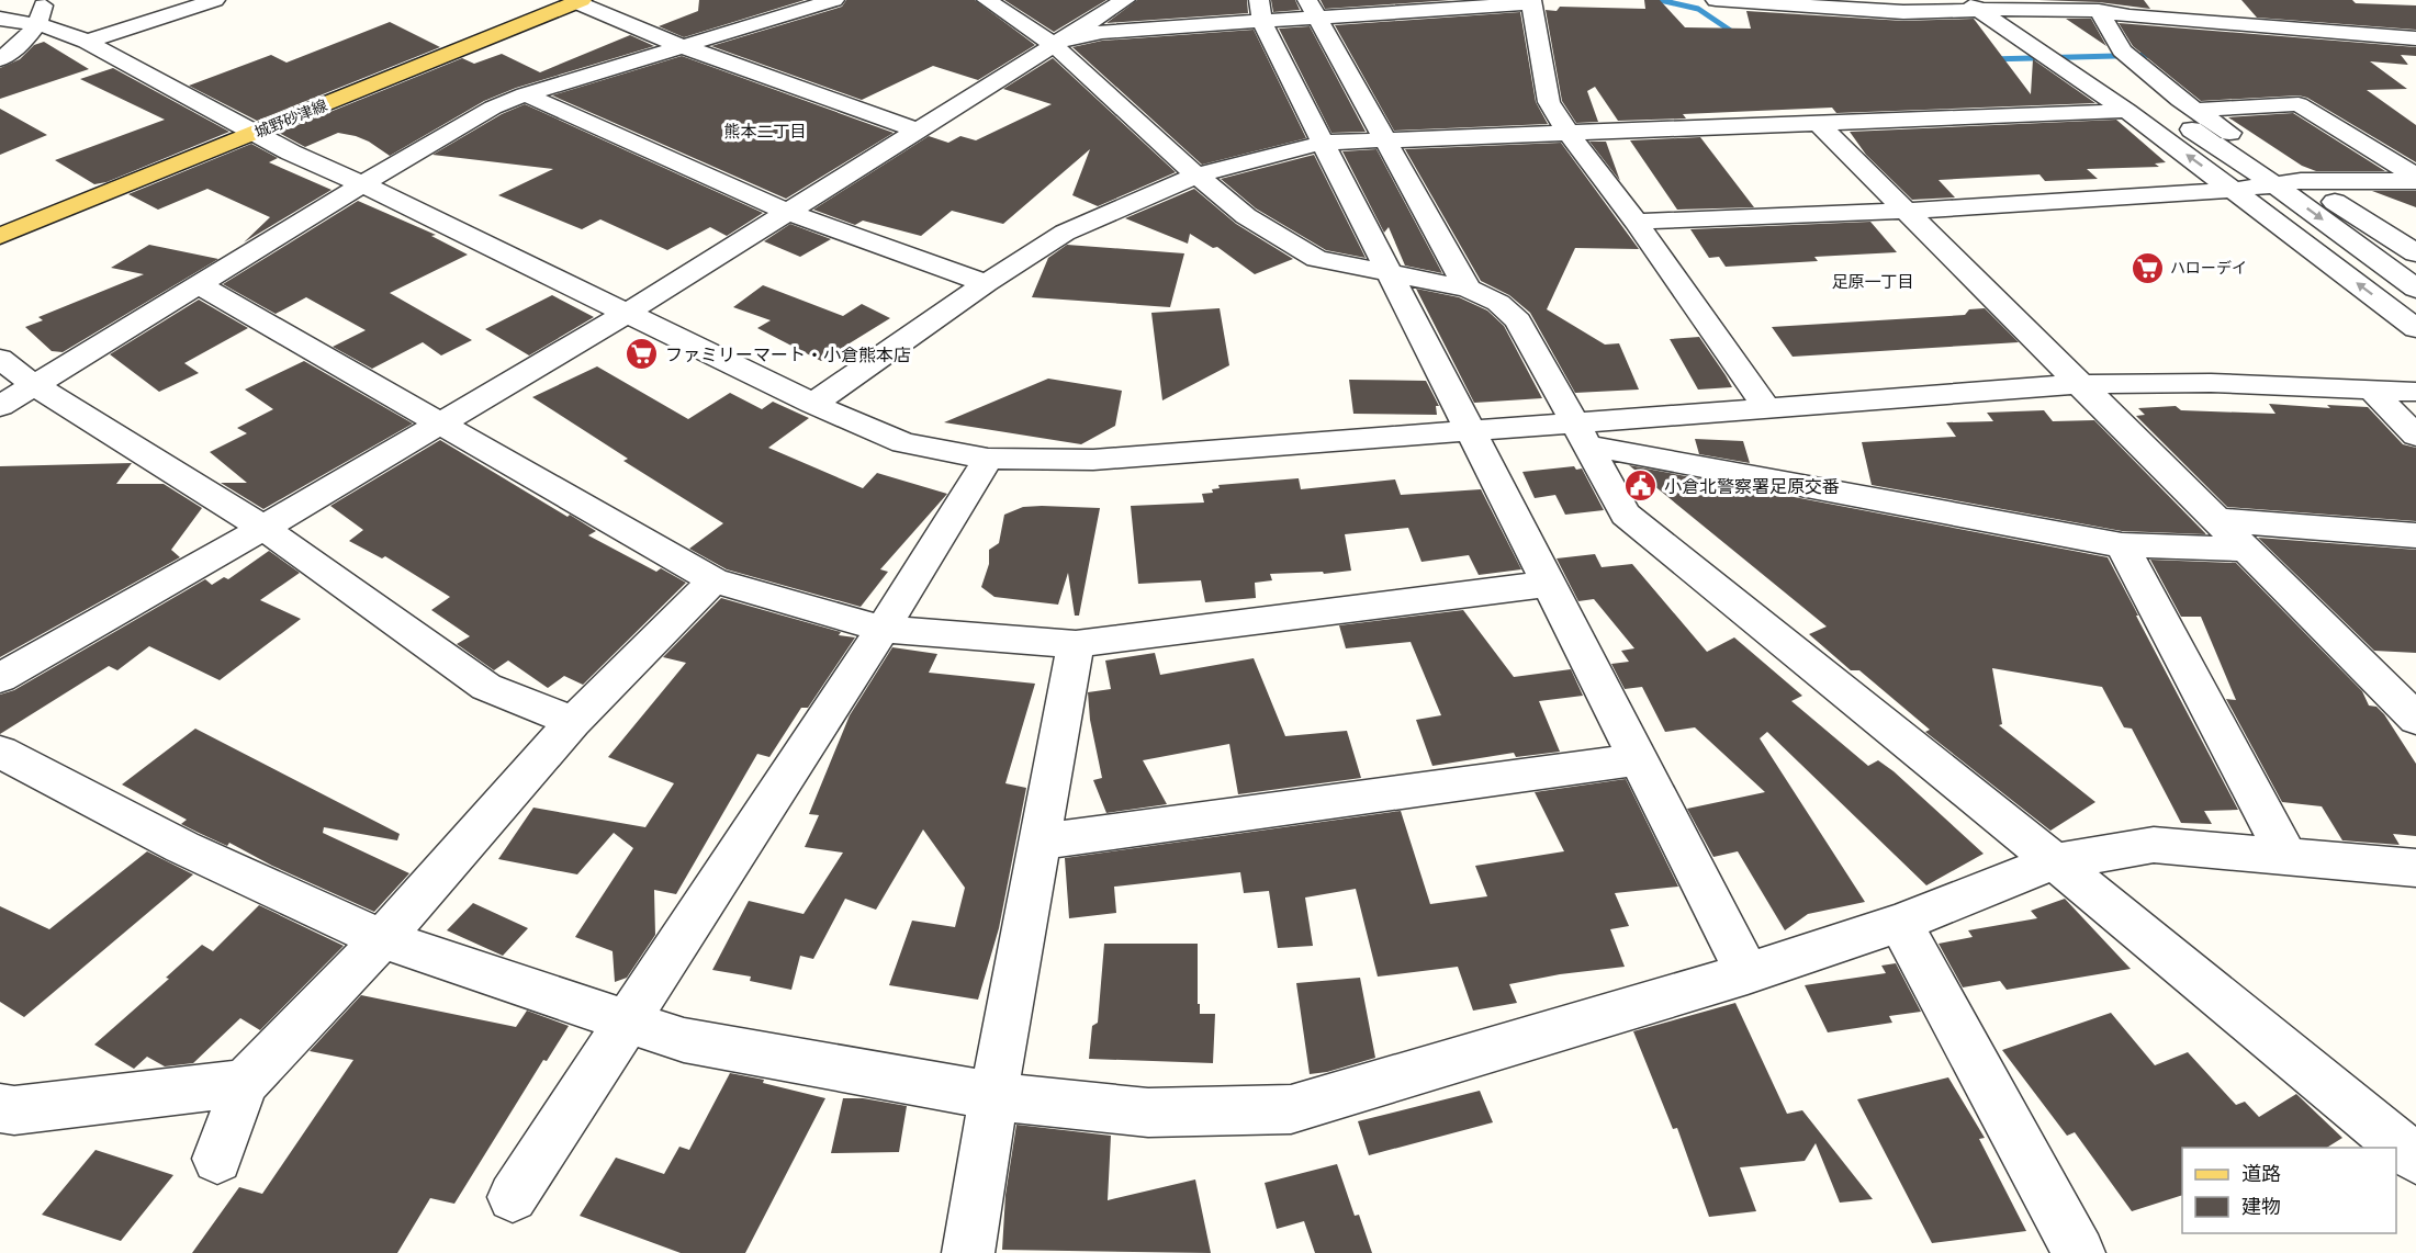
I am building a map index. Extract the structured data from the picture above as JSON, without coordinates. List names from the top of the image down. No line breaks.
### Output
{"streets":{"main road":["城野砂津線"]},"districts":["熊本二丁目","足原一丁目"],"places":{"supermarket":["ハローデイ","ファミリーマート・小倉熊本店"],"public building":["小倉北警察署足原交番"]},"legend":["道路","建物"]}
